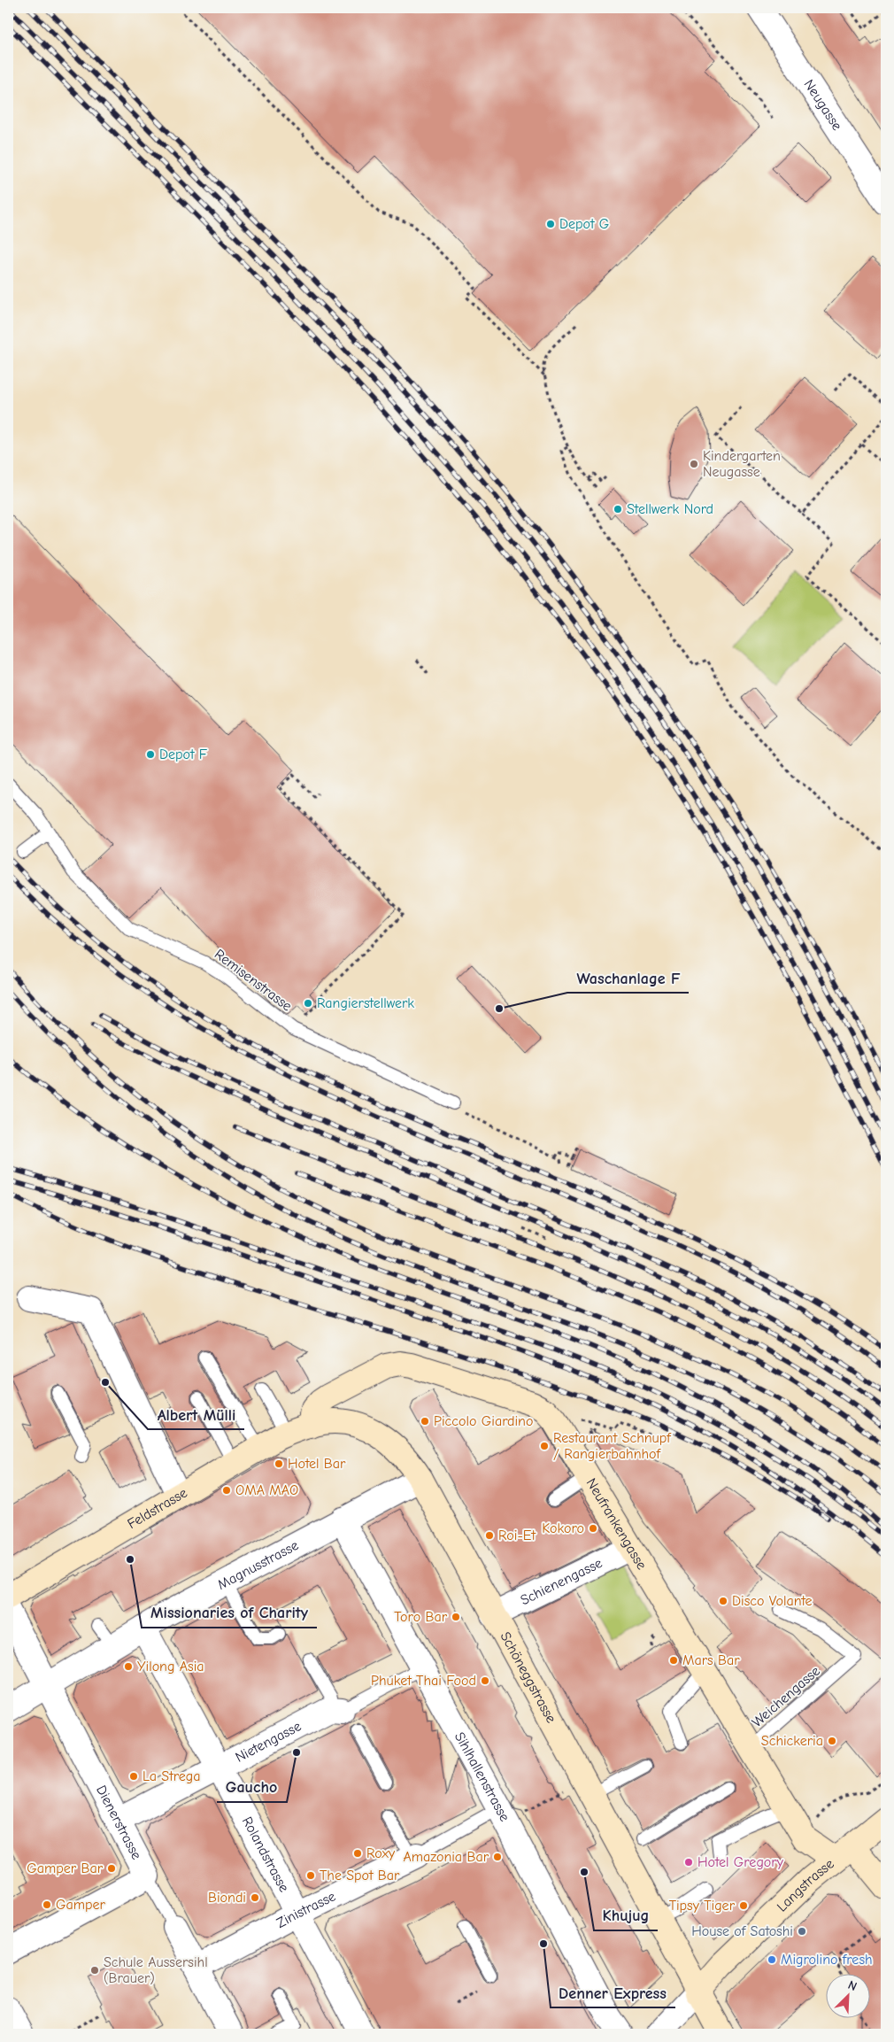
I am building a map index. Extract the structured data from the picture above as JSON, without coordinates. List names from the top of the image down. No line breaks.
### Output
{"streets":{"street":["Neugasse","Feldstrasse","Neufrankengasse","Magnusstrasse","Schienengasse","Schöneggstrasse","Nietengasse","Sihlhallenstrasse","Dienerstrasse","Rolandstrasse","Langstrasse","Zinistrasse"],"lane":["Remisenstrasse","Weichengasse"]},"crossings":[["Feldstrasse","Neufrankengasse"],["Feldstrasse","Schöneggstrasse"],["Neufrankengasse","Schienengasse"],["Neufrankengasse","Schöneggstrasse"],["Neufrankengasse","Weichengasse"],["Neufrankengasse","Langstrasse"],["Magnusstrasse","Schöneggstrasse"],["Magnusstrasse","Sihlhallenstrasse"],["Magnusstrasse","Dienerstrasse"],["Magnusstrasse","Rolandstrasse"],["Schienengasse","Schöneggstrasse"],["Schöneggstrasse","Langstrasse"],["Nietengasse","Sihlhallenstrasse"],["Nietengasse","Dienerstrasse"],["Nietengasse","Rolandstrasse"],["Sihlhallenstrasse","Zinistrasse"],["Dienerstrasse","Zinistrasse"],["Rolandstrasse","Zinistrasse"]],"places":["Depot G","Kindergarten Neugasse","Stellwerk Nord","Depot F","Rangierstellwerk","Waschanlage F","Albert Mülli","Piccolo Giardino","Restaurant Schnupf / Rangierbahnhof","Hotel Bar","OMA MAO","Kokoro","Roi-Et","Missionaries of Charity","Disco Volante","Toro Bar","Mars Bar","Yilong Asia","Phuket Thai Food","Schickeria","Gaucho","La Strega","Roxy","Amazonia Bar","Hotel Gregory","Gamper Bar","Khujug","The Spot Bar","Biondi","Gamper","Tipsy Tiger","House of Satoshi","Denner Express","Migrolino fresh","Schule Aussersihl (Brauer)"],"north":"top right"}
